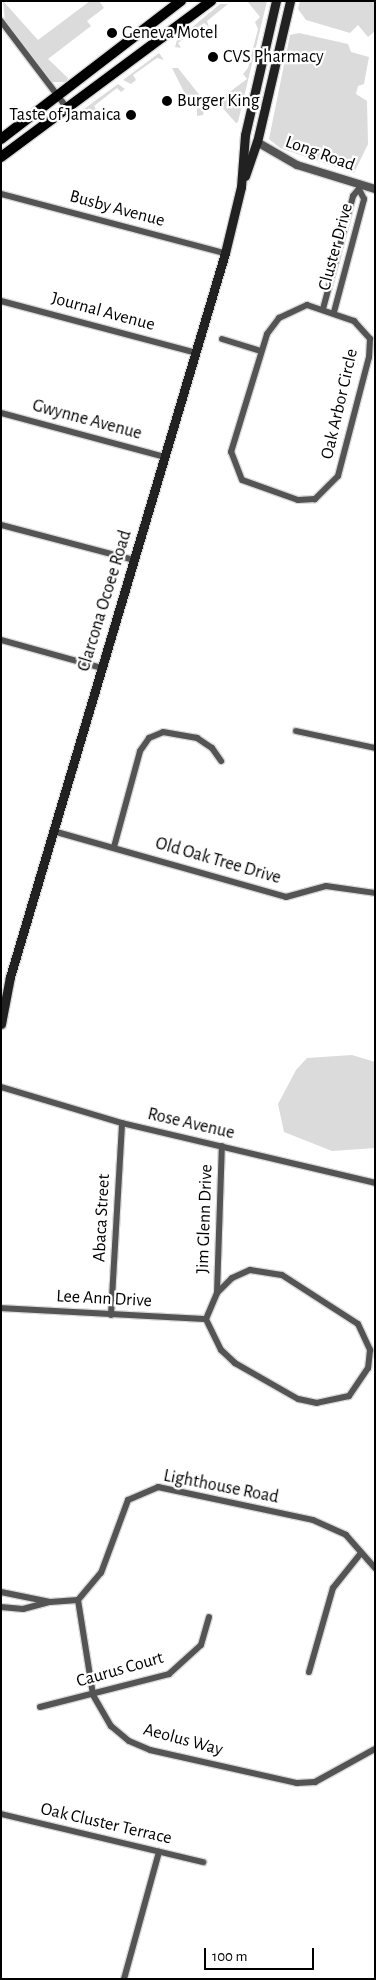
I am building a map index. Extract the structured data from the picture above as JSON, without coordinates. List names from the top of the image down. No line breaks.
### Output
{"streets":{"main road":["Clarcona Ocoee Road"],"street":["Long Road","Busby Avenue","Cluster Drive","Journal Avenue","Oak Arbor Circle","Gwynne Avenue","Old Oak Tree Drive","Rose Avenue","Abaca Street","Jim Glenn Drive","Lee Ann Drive","Lighthouse Road","Caurus Court","Aeolus Way","Oak Cluster Terrace"]},"crossings":[["Long Road","Cluster Drive"],["Long Road","Clarcona Ocoee Road"],["Busby Avenue","Clarcona Ocoee Road"],["Cluster Drive","Oak Arbor Circle"],["Journal Avenue","Clarcona Ocoee Road"],["Gwynne Avenue","Clarcona Ocoee Road"],["Clarcona Ocoee Road","Old Oak Tree Drive"],["Rose Avenue","Abaca Street"],["Rose Avenue","Jim Glenn Drive"],["Abaca Street","Lee Ann Drive"],["Jim Glenn Drive","Lee Ann Drive"],["Lighthouse Road","Aeolus Way"],["Caurus Court","Aeolus Way"]],"places":["Geneva Motel","CVS Pharmacy","Burger King","Taste of Jamaica"],"scale_bar":"100 m"}
